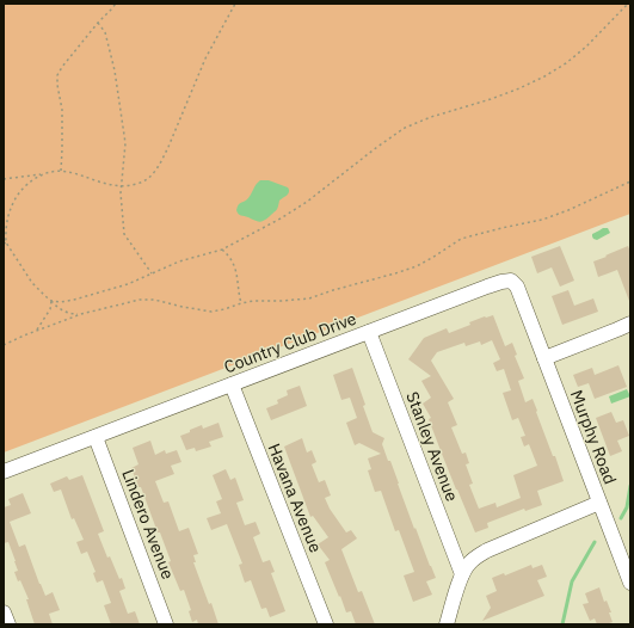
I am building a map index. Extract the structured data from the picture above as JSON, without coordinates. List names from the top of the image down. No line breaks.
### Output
{"streets":{"street":["Country Club Drive","Murphy Road","Stanley Avenue","Havana Avenue","Lindero Avenue"]},"crossings":[["Country Club Drive","Murphy Road"],["Country Club Drive","Stanley Avenue"],["Country Club Drive","Havana Avenue"],["Country Club Drive","Lindero Avenue"]]}
